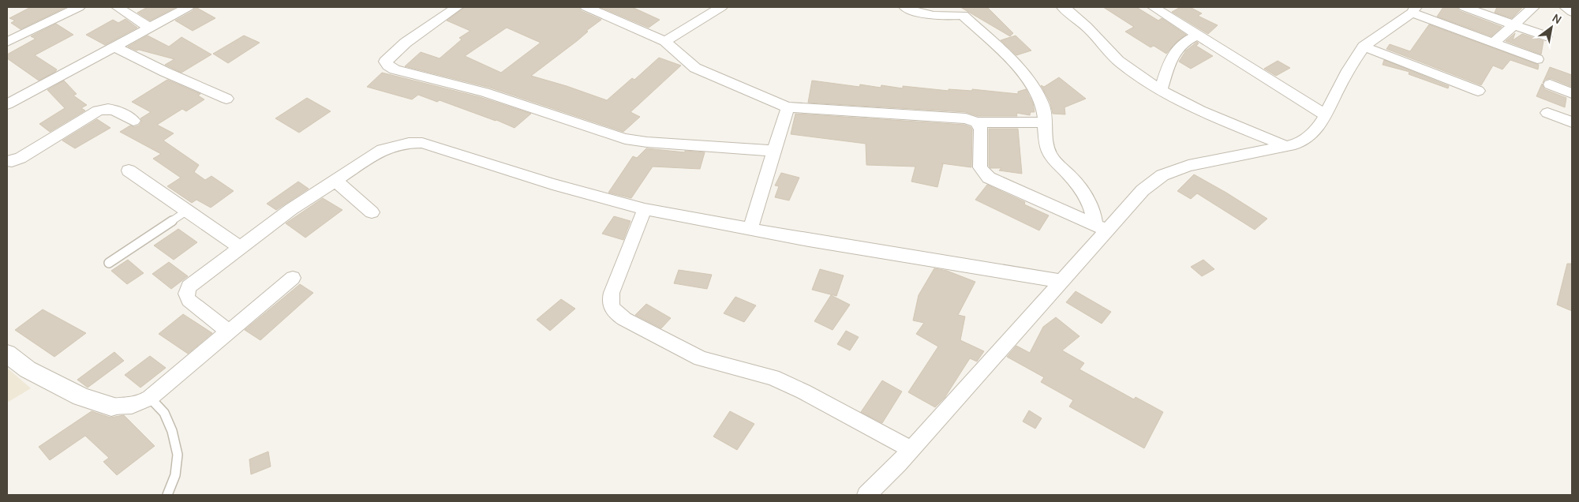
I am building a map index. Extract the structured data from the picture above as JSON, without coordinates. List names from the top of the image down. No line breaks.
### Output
{"north":"top right"}
